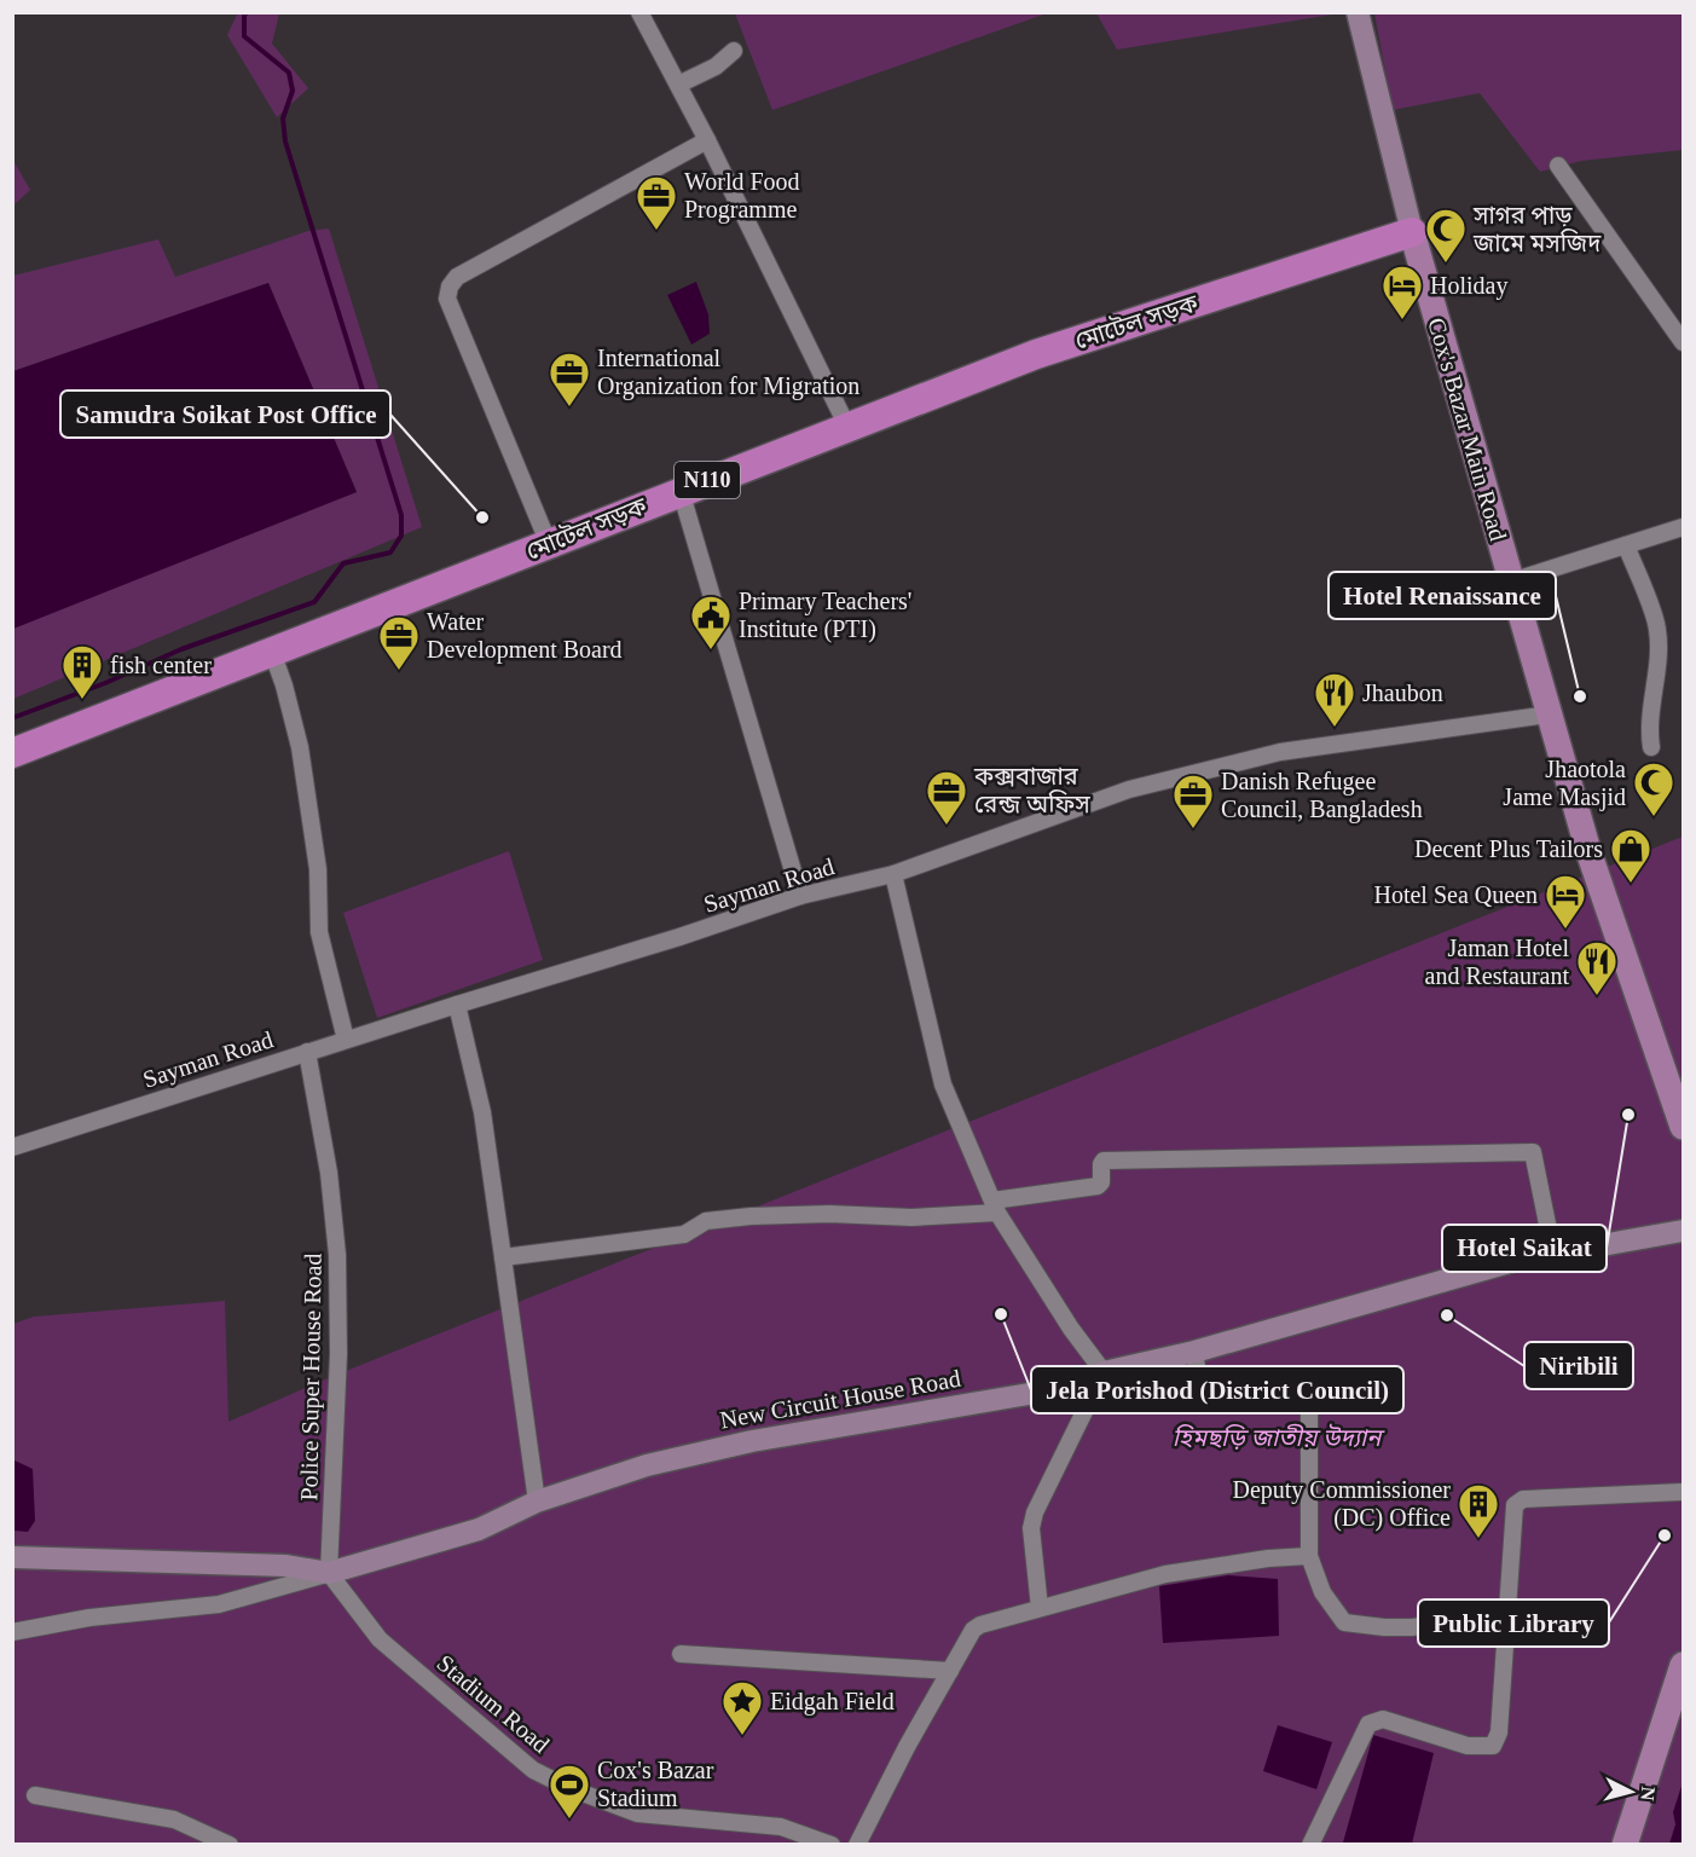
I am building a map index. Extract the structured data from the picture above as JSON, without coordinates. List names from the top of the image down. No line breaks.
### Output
{"streets":{"highway":["মোটেল সড়ক","N110"],"main road":["Cox's Bazar Main Road"],"street":["Sayman Road","Police Super House Road","New Circuit House Road","Stadium Road"]},"crossings":[["মোটেল সড়ক","Cox's Bazar Main Road"],["Cox's Bazar Main Road","Sayman Road"],["Sayman Road","Police Super House Road"],["Police Super House Road","New Circuit House Road"],["Police Super House Road","Stadium Road"],["New Circuit House Road","Stadium Road"]],"parks":["হিমছড়ি জাতীয় উদ্যান"],"places":{"office":["World Food Programme","International Organization for Migration","Water Development Board","কক্সবাজার রেন্জ অফিস","Danish Refugee Council, Bangladesh"],"mosque":["সাগর পাড় জামে মসজিদ","Jhaotola Jame Masjid"],"hotel":["Holiday","Hotel Sea Queen"],"other":["Samudra Soikat Post Office","Hotel Renaissance","Hotel Saikat","Jela Porishod (District Council)","Niribili","Public Library"],"public building":["Primary Teachers' Institute (PTI)"],"building":["fish center","Deputy Commissioner (DC) Office"],"restaurant":["Jhaubon","Jaman Hotel and Restaurant"],"shop":["Decent Plus Tailors"],"place":["Eidgah Field"],"sports":["Cox's Bazar Stadium"]},"north":"right"}
